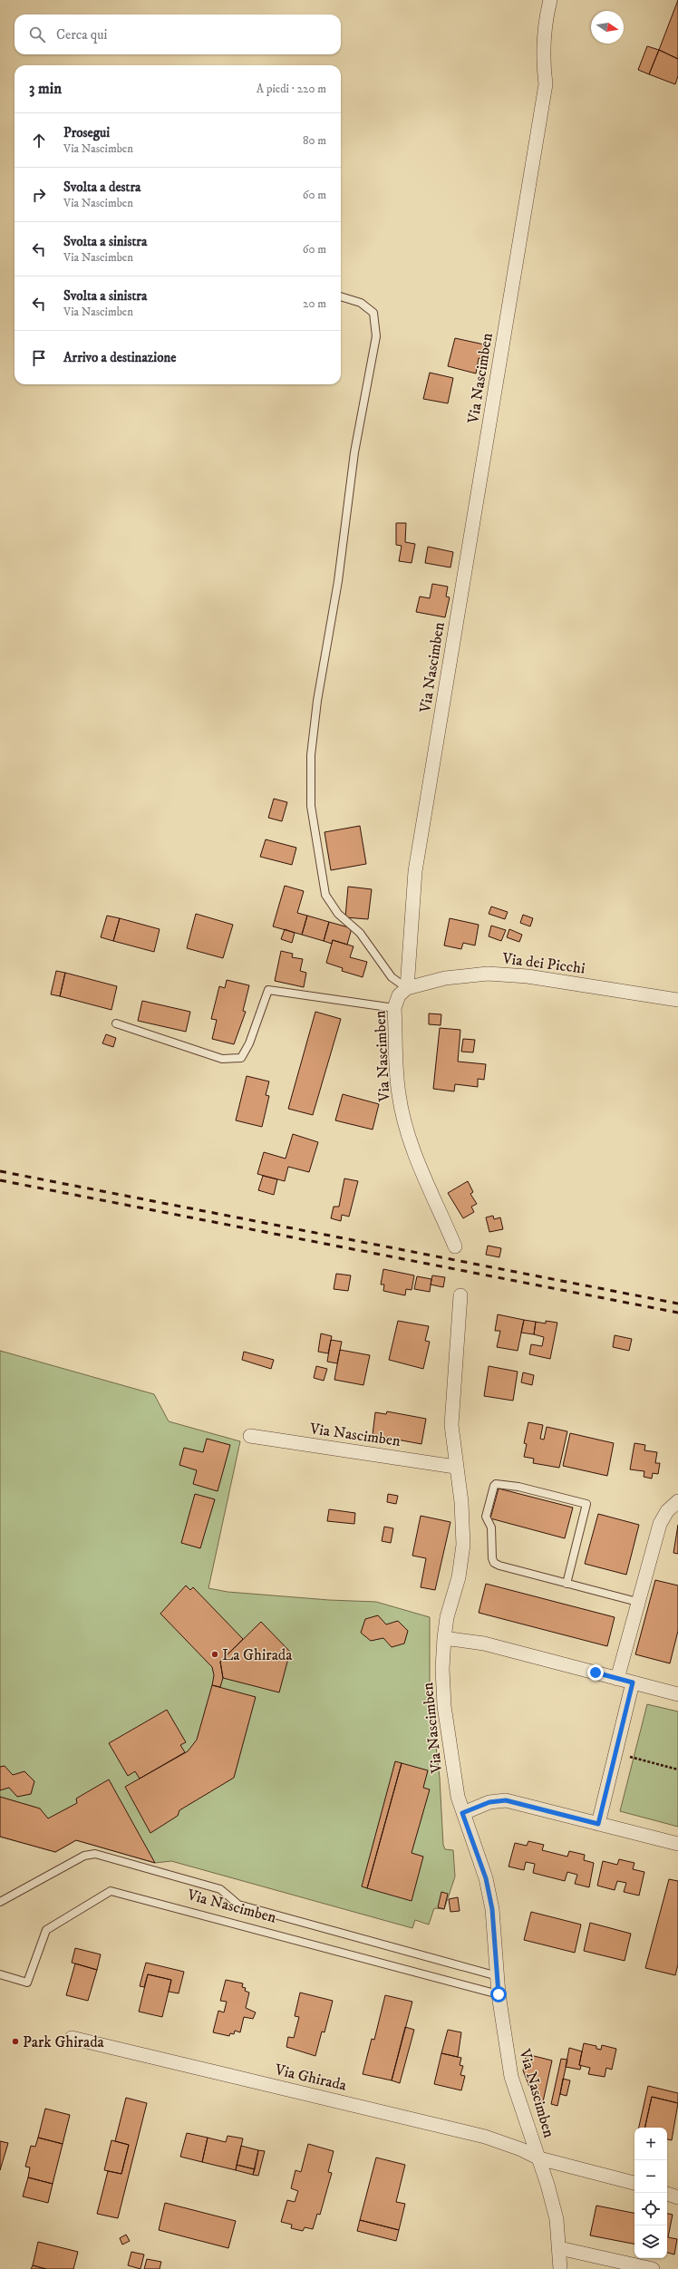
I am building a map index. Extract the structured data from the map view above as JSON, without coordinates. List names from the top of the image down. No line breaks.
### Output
{"streets":{"street":["Via Nascimben","Via dei Picchi","Via Ghirada"]},"crossings":[["Via Nascimben","Via dei Picchi"],["Via Nascimben","Via Ghirada"]],"places":["La Ghirada","Park Ghirada"],"north":"right","page":{"search":"Cerca qui","heading":["3 min","A piedi · 220 m"],"list":[["Prosegui","Via Nascimben","80 m"],["Svolta a destra","Via Nascimben","60 m"],["Svolta a sinistra","Via Nascimben","60 m"],["Svolta a sinistra","Via Nascimben","20 m"],"Arrivo a destinazione"],"map_buttons":["+","−"]}}
